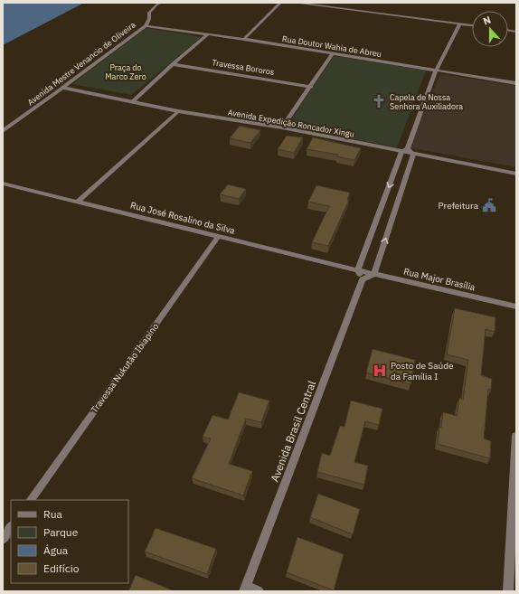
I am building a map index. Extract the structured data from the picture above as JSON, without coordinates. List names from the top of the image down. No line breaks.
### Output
{"streets":{"street":["Rua Doutor Wahia de Abreu","Avenida Mestre Venancio de Oliveira","Travessa Bororos","Avenida Expedição Roncador Xingu","Rua José Rosalino da Silva","Rua Major Brasília","Travessa Nukutão Ibiapino","Avenida Brasil Central"]},"crossings":[["Rua Doutor Wahia de Abreu","Avenida Mestre Venancio de Oliveira"],["Avenida Mestre Venancio de Oliveira","Avenida Expedição Roncador Xingu"],["Rua José Rosalino da Silva","Rua Major Brasília"],["Rua José Rosalino da Silva","Travessa Nukutão Ibiapino"]],"parks":["Praça do Marco Zero"],"places":{"church":["Capela de Nossa Senhora Auxiliadora"],"public building":["Prefeitura"],"hospital":["Posto de Saúde da Família I"]},"legend":["Rua","Parque","Água","Edifício"],"north":"top"}
